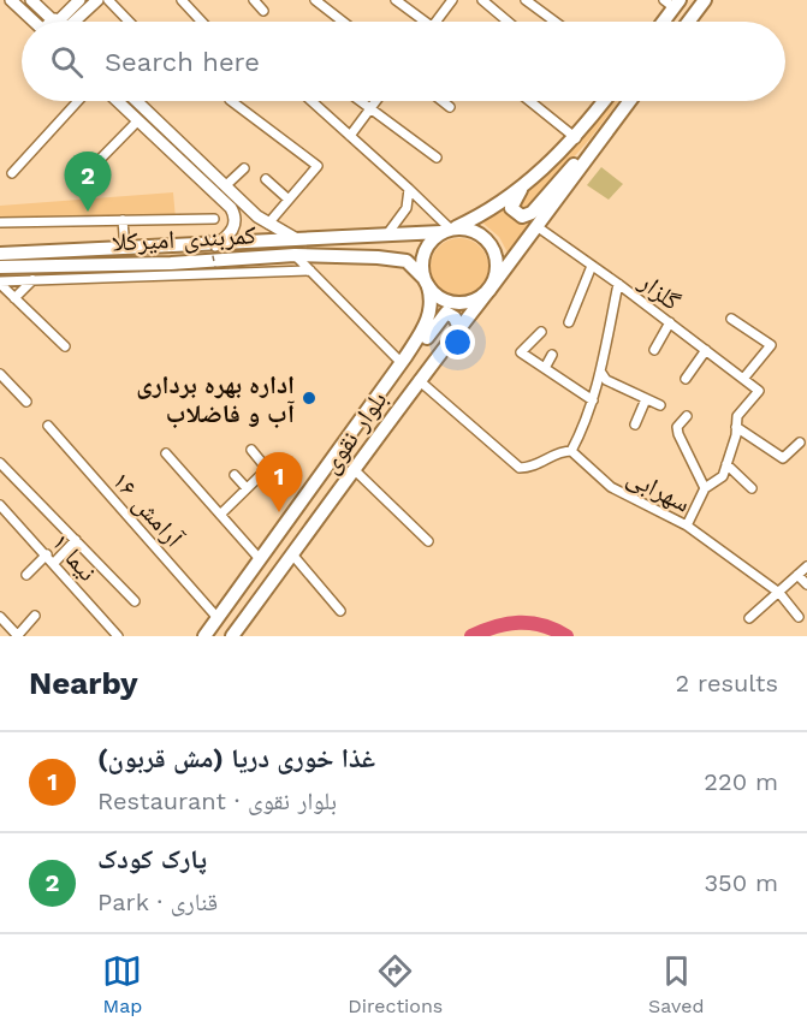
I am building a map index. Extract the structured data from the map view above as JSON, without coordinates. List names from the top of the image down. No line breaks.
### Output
{"streets":{"main road":["کمربندی امیرکلا","بلوار نقوی"],"street":["گلزار","سهرابی","آرامش ۱۶","نیما ۱"]},"crossings":[["کمربندی امیرکلا","بلوار نقوی"],["گلزار","بلوار نقوی"],["بلوار نقوی","آرامش ۱۶"]],"places":["اداره بهره برداری آب و فاضلاب"],"page":{"search":"Search here","pins":["2","1"],"heading":["Nearby","2 results"],"list":[{"mark":"1","name":"غذا خوری دریا (مش قربون)","note":"Restaurant · بلوار نقوی","value":"220 m"},{"mark":"2","name":"پارک کودک","note":"Park · قناری","value":"350 m"}],"nav":["Map","Directions","Saved"]}}
